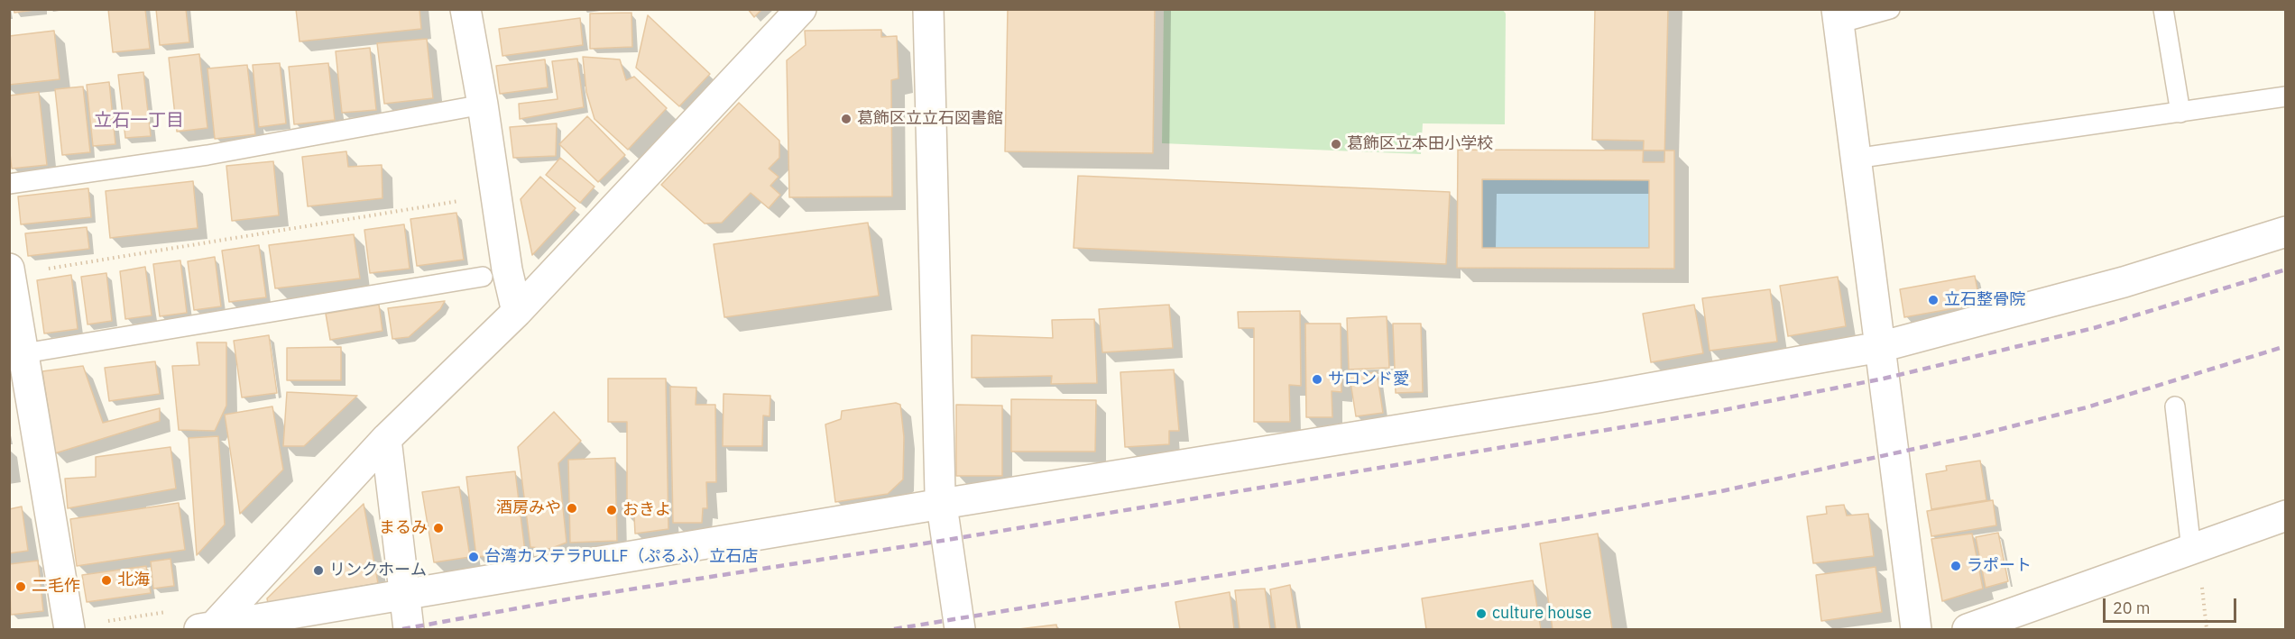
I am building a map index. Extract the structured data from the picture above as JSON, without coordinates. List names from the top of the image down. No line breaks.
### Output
{"districts":["立石一丁目"],"places":["葛飾区立立石図書館","葛飾区立本田小学校","立石整骨院","サロンド愛","酒房みや","おきよ","まるみ","台湾カステラPULLF（ぷるふ）立石店","ラポート","リンクホーム","北海","二毛作","culture house"],"scale_bar":"20 m"}
